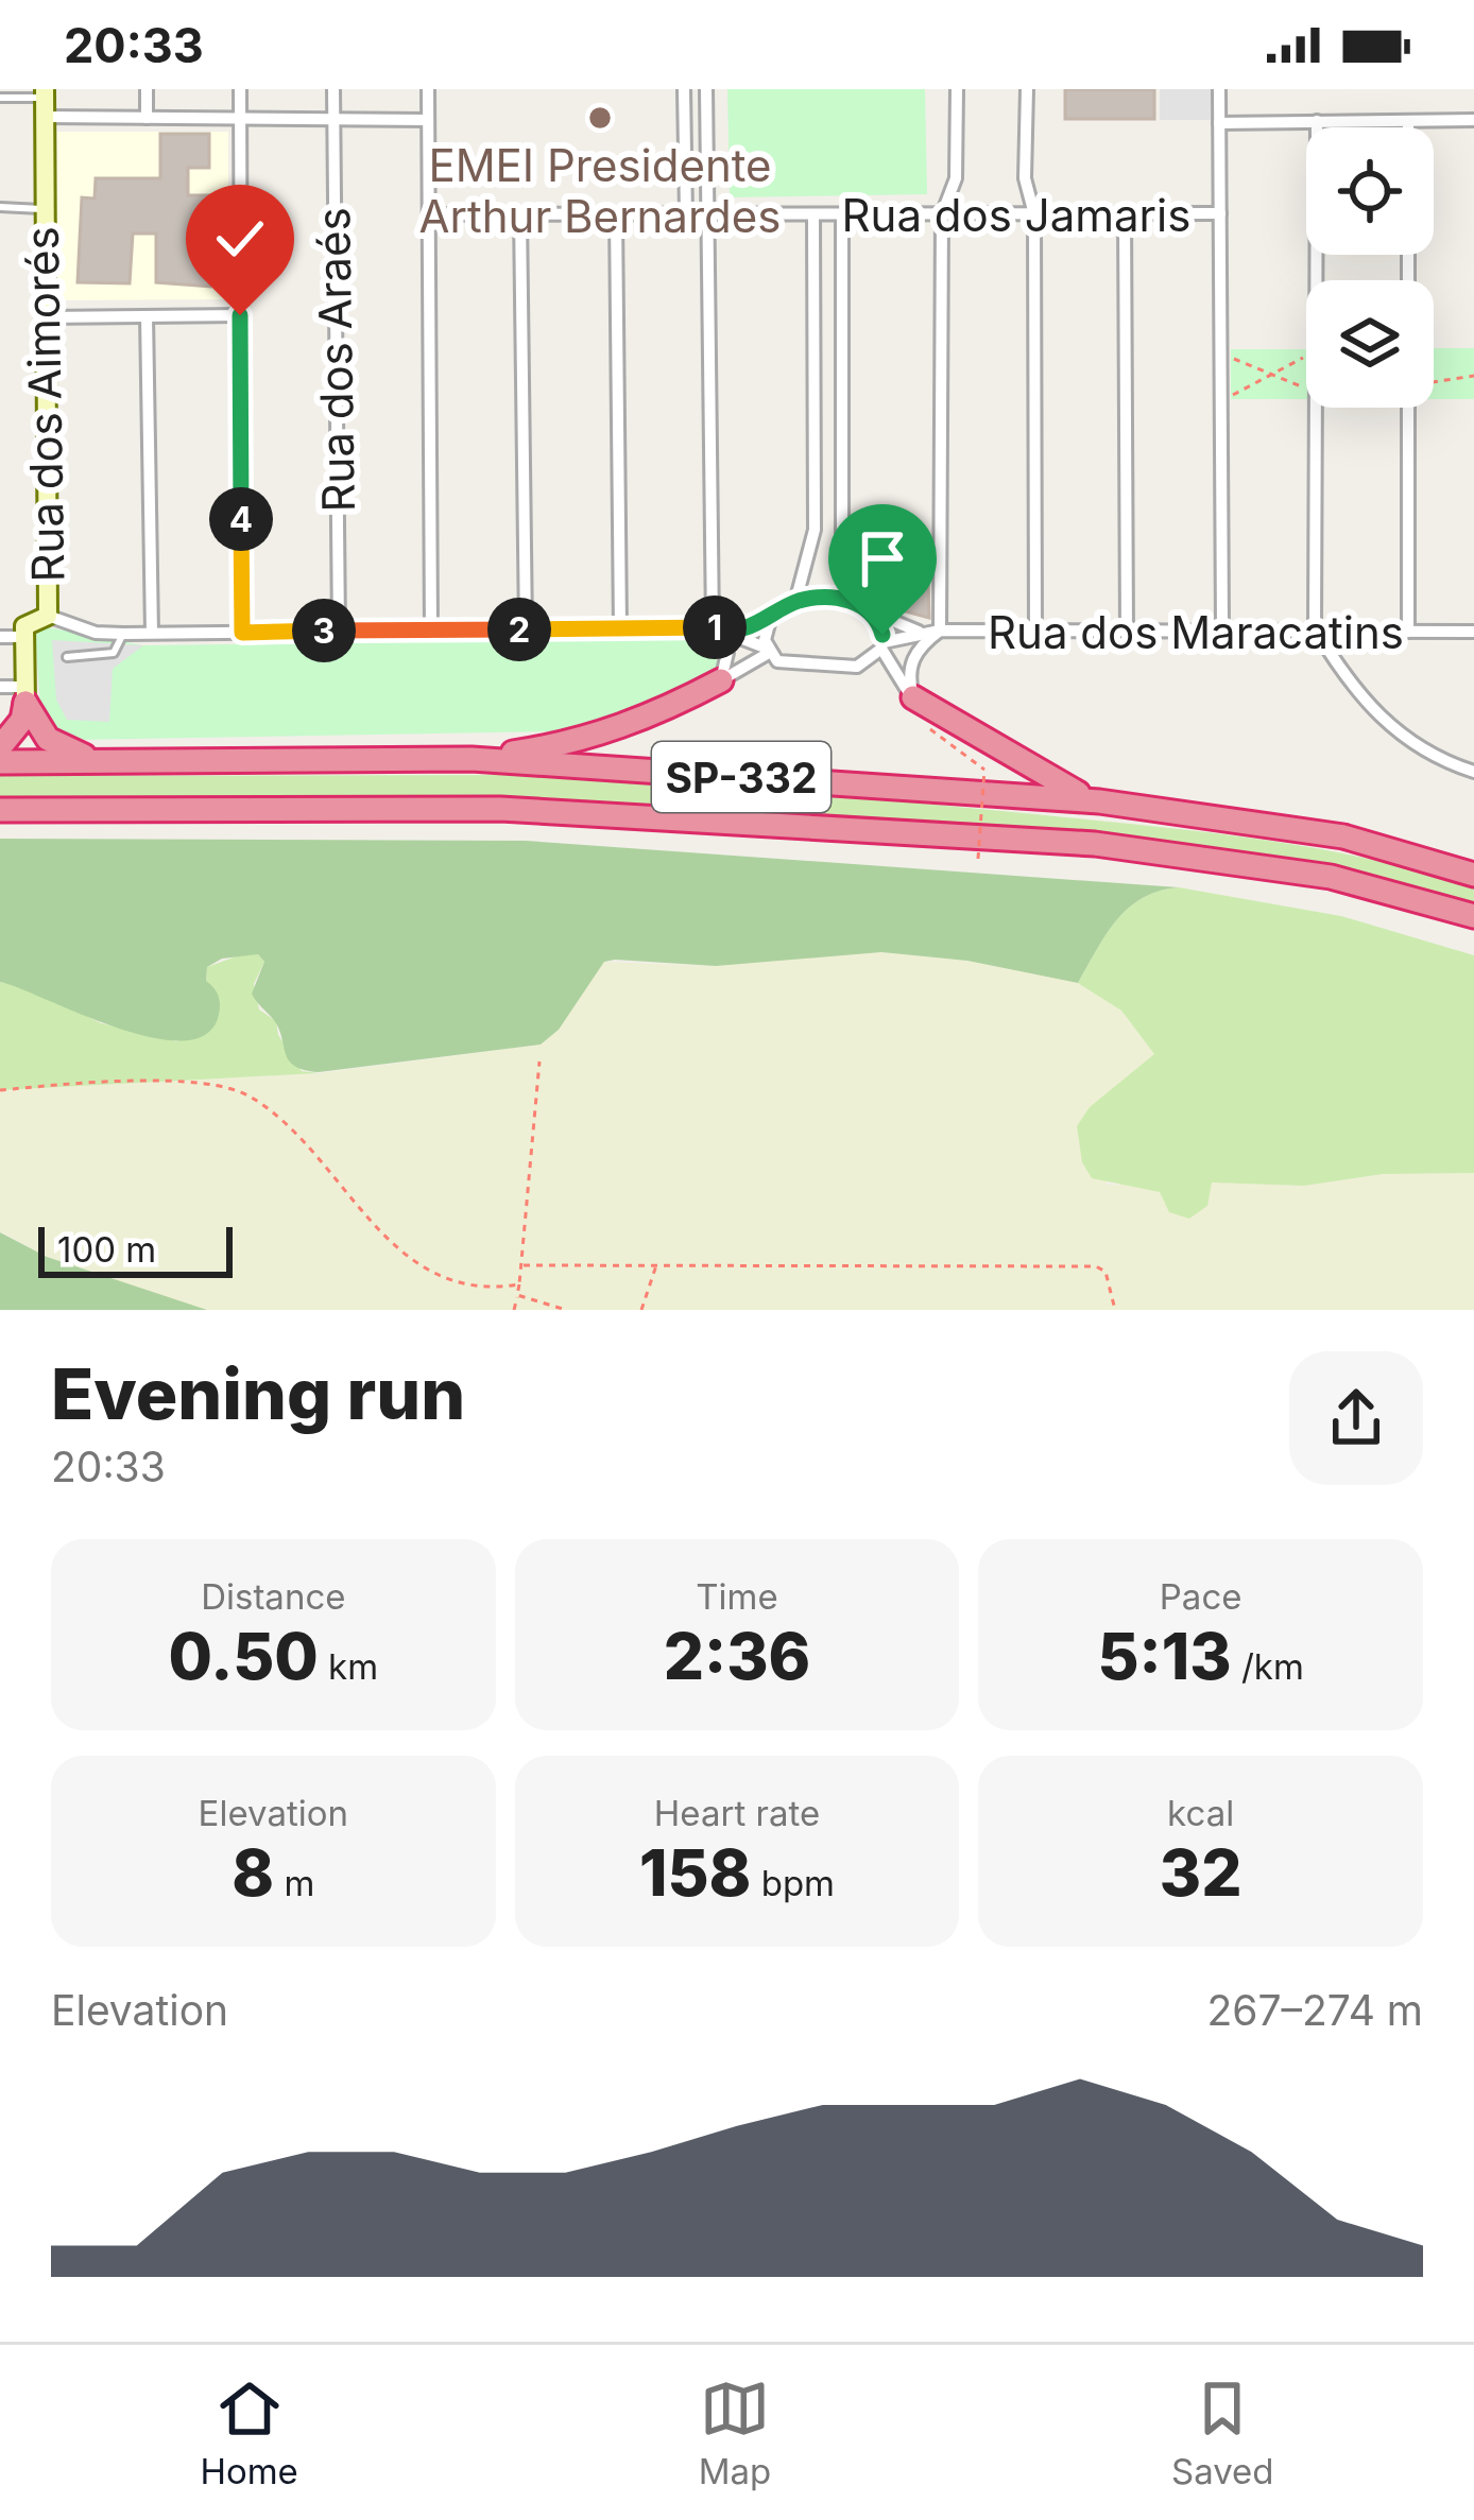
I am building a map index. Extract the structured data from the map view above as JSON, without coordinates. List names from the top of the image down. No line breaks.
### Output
{"streets":{"highway":["SP-332"],"street":["Rua dos Jamaris","Rua dos Araés","Rua dos Aimorés","Rua dos Maracatins"]},"places":["EMEI Presidente Arthur Bernardes"],"scale_bar":"100 m","page":{"status":"20:33","pins":["4","1","2","3"],"scale":"100 m","heading":["Evening run","20:33"],"stats":[["Distance","0.50 km"],["Time","2:36"],["Pace","5:13 /km"],["Elevation","8 m"],["Heart rate","158 bpm"],["kcal","32"]],"chart":["Elevation","267–274 m"],"tabs":["Home","Map","Saved"]}}
